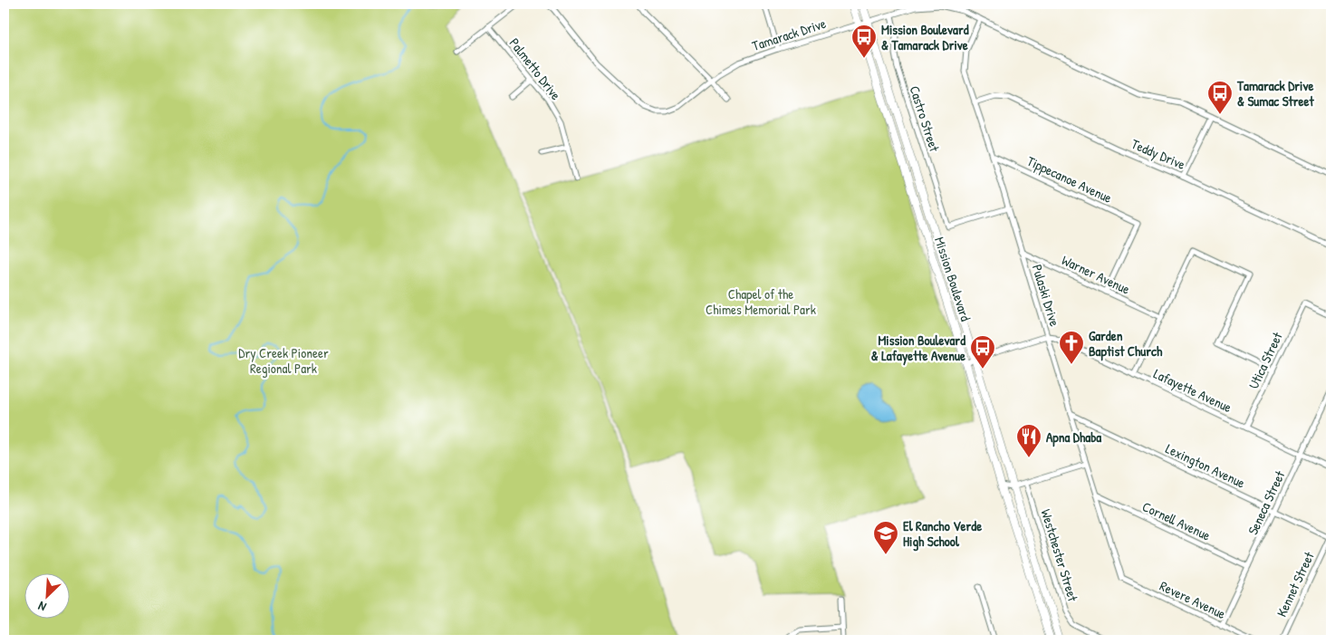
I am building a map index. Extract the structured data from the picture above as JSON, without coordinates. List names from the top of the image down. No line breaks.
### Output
{"streets":{"main road":["Mission Boulevard"],"street":["Tamarack Drive","Palmetto Drive","Castro Street","Teddy Drive","Tippecanoe Avenue","Warner Avenue","Pulaski Drive","Utica Street","Lafayette Avenue","Lexington Avenue","Seneca Street","Cornell Avenue","Westchester Street","Kennet Street","Revere Avenue"]},"crossings":[["Tamarack Drive","Castro Street"],["Tamarack Drive","Mission Boulevard"],["Tamarack Drive","Pulaski Drive"],["Castro Street","Pulaski Drive"],["Teddy Drive","Pulaski Drive"],["Tippecanoe Avenue","Warner Avenue"],["Tippecanoe Avenue","Pulaski Drive"],["Warner Avenue","Pulaski Drive"],["Pulaski Drive","Lafayette Avenue"],["Pulaski Drive","Lexington Avenue"],["Pulaski Drive","Cornell Avenue"],["Pulaski Drive","Revere Avenue"],["Utica Street","Lafayette Avenue"],["Lafayette Avenue","Seneca Street"],["Lexington Avenue","Seneca Street"],["Lexington Avenue","Kennet Street"],["Seneca Street","Cornell Avenue"],["Seneca Street","Revere Avenue"]],"parks":["Chapel of the Chimes Memorial Park","Dry Creek Pioneer Regional Park"],"places":{"bus stop":["Mission Boulevard & Tamarack Drive","Tamarack Drive & Sumac Street","Mission Boulevard & Lafayette Avenue"],"church":["Garden Baptist Church"],"restaurant":["Apna Dhaba"],"school or university":["El Rancho Verde High School"]},"north":"bottom left"}
